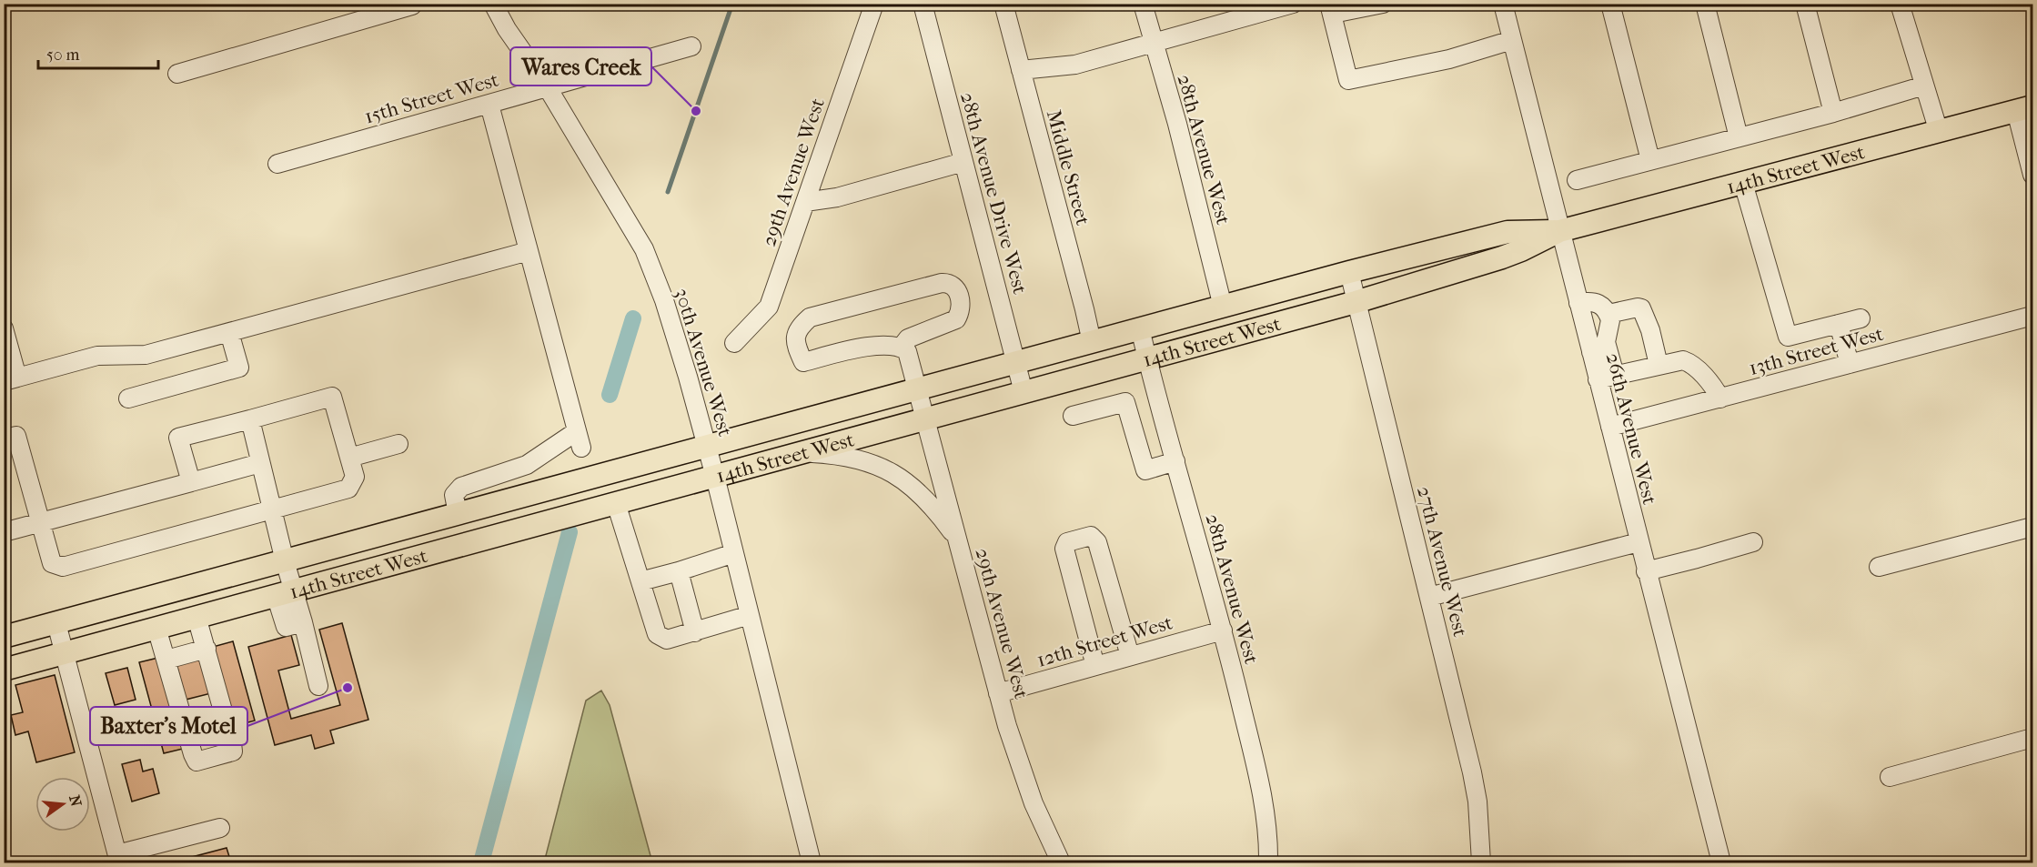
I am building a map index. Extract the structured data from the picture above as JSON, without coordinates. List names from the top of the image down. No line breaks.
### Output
{"streets":{"main road":["14th Street West"],"street":["15th Street West","28th Avenue West","Middle Street","29th Avenue West","28th Avenue Drive West","13th Street West","30th Avenue West","26th Avenue West","27th Avenue West","12th Street West"]},"crossings":[["15th Street West","30th Avenue West"],["28th Avenue West","14th Street West"],["28th Avenue West","12th Street West"],["Middle Street","14th Street West"],["14th Street West","29th Avenue West"],["14th Street West","28th Avenue Drive West"],["14th Street West","30th Avenue West"],["14th Street West","26th Avenue West"],["14th Street West","27th Avenue West"],["29th Avenue West","12th Street West"],["13th Street West","26th Avenue West"]],"places":["Wares Creek","Baxter's Motel"],"scale_bar":"50 m","north":"right"}
